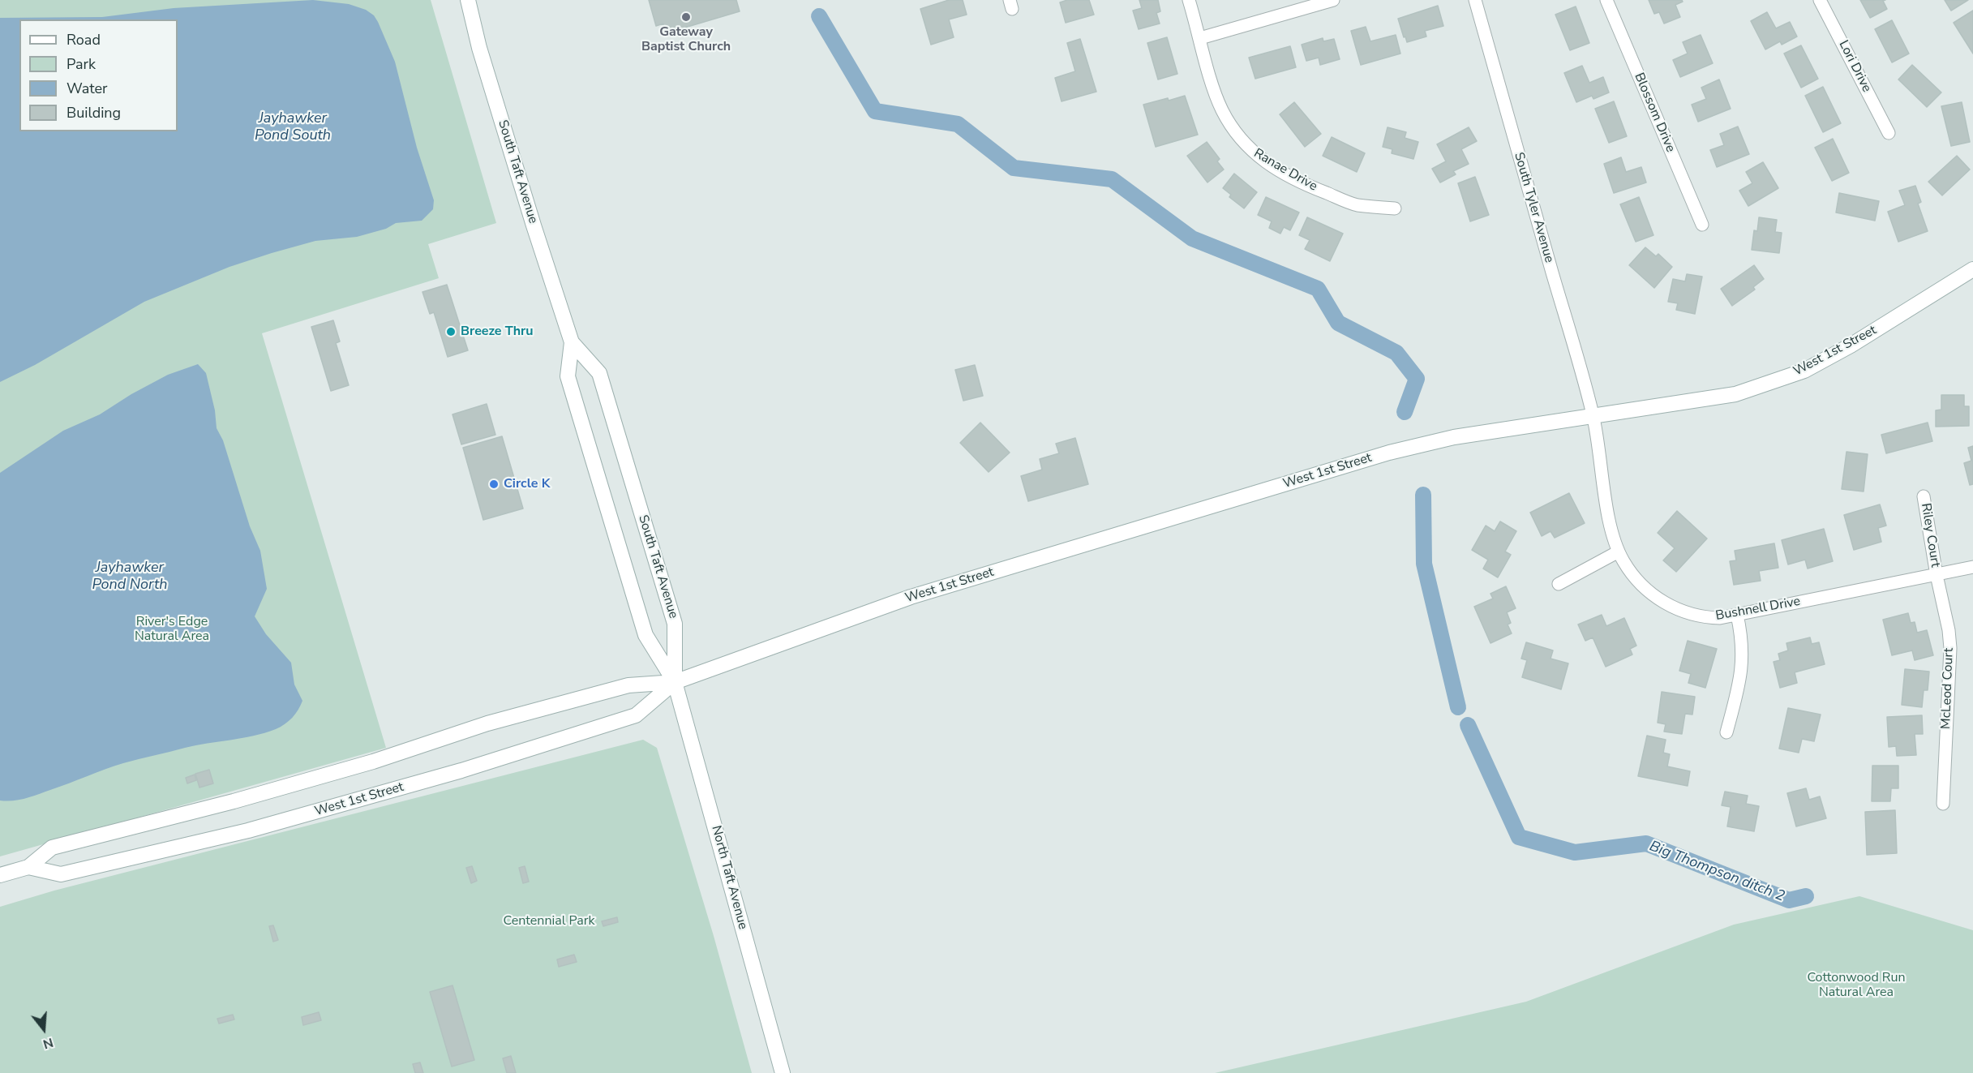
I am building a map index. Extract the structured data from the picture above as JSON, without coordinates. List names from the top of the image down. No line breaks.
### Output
{"streets":{"main road":["South Taft Avenue","West 1st Street","North Taft Avenue"],"street":["Lori Drive","Blossom Drive","Ranae Drive","South Tyler Avenue","Riley Court","Bushnell Drive","McLeod Court"]},"crossings":[["South Taft Avenue","West 1st Street"],["South Taft Avenue","North Taft Avenue"],["South Tyler Avenue","West 1st Street"],["South Tyler Avenue","Bushnell Drive"],["West 1st Street","Bushnell Drive"],["West 1st Street","North Taft Avenue"],["Riley Court","Bushnell Drive"],["Riley Court","McLeod Court"],["Bushnell Drive","McLeod Court"]],"water":["Jayhawker Pond South","Jayhawker Pond North","Big Thompson ditch 2"],"parks":["River's Edge Natural Area","Centennial Park","Cottonwood Run Natural Area"],"places":["Gateway Baptist Church","Breeze Thru","Circle K"],"legend":["Road","Park","Water","Building"],"north":"bottom"}
